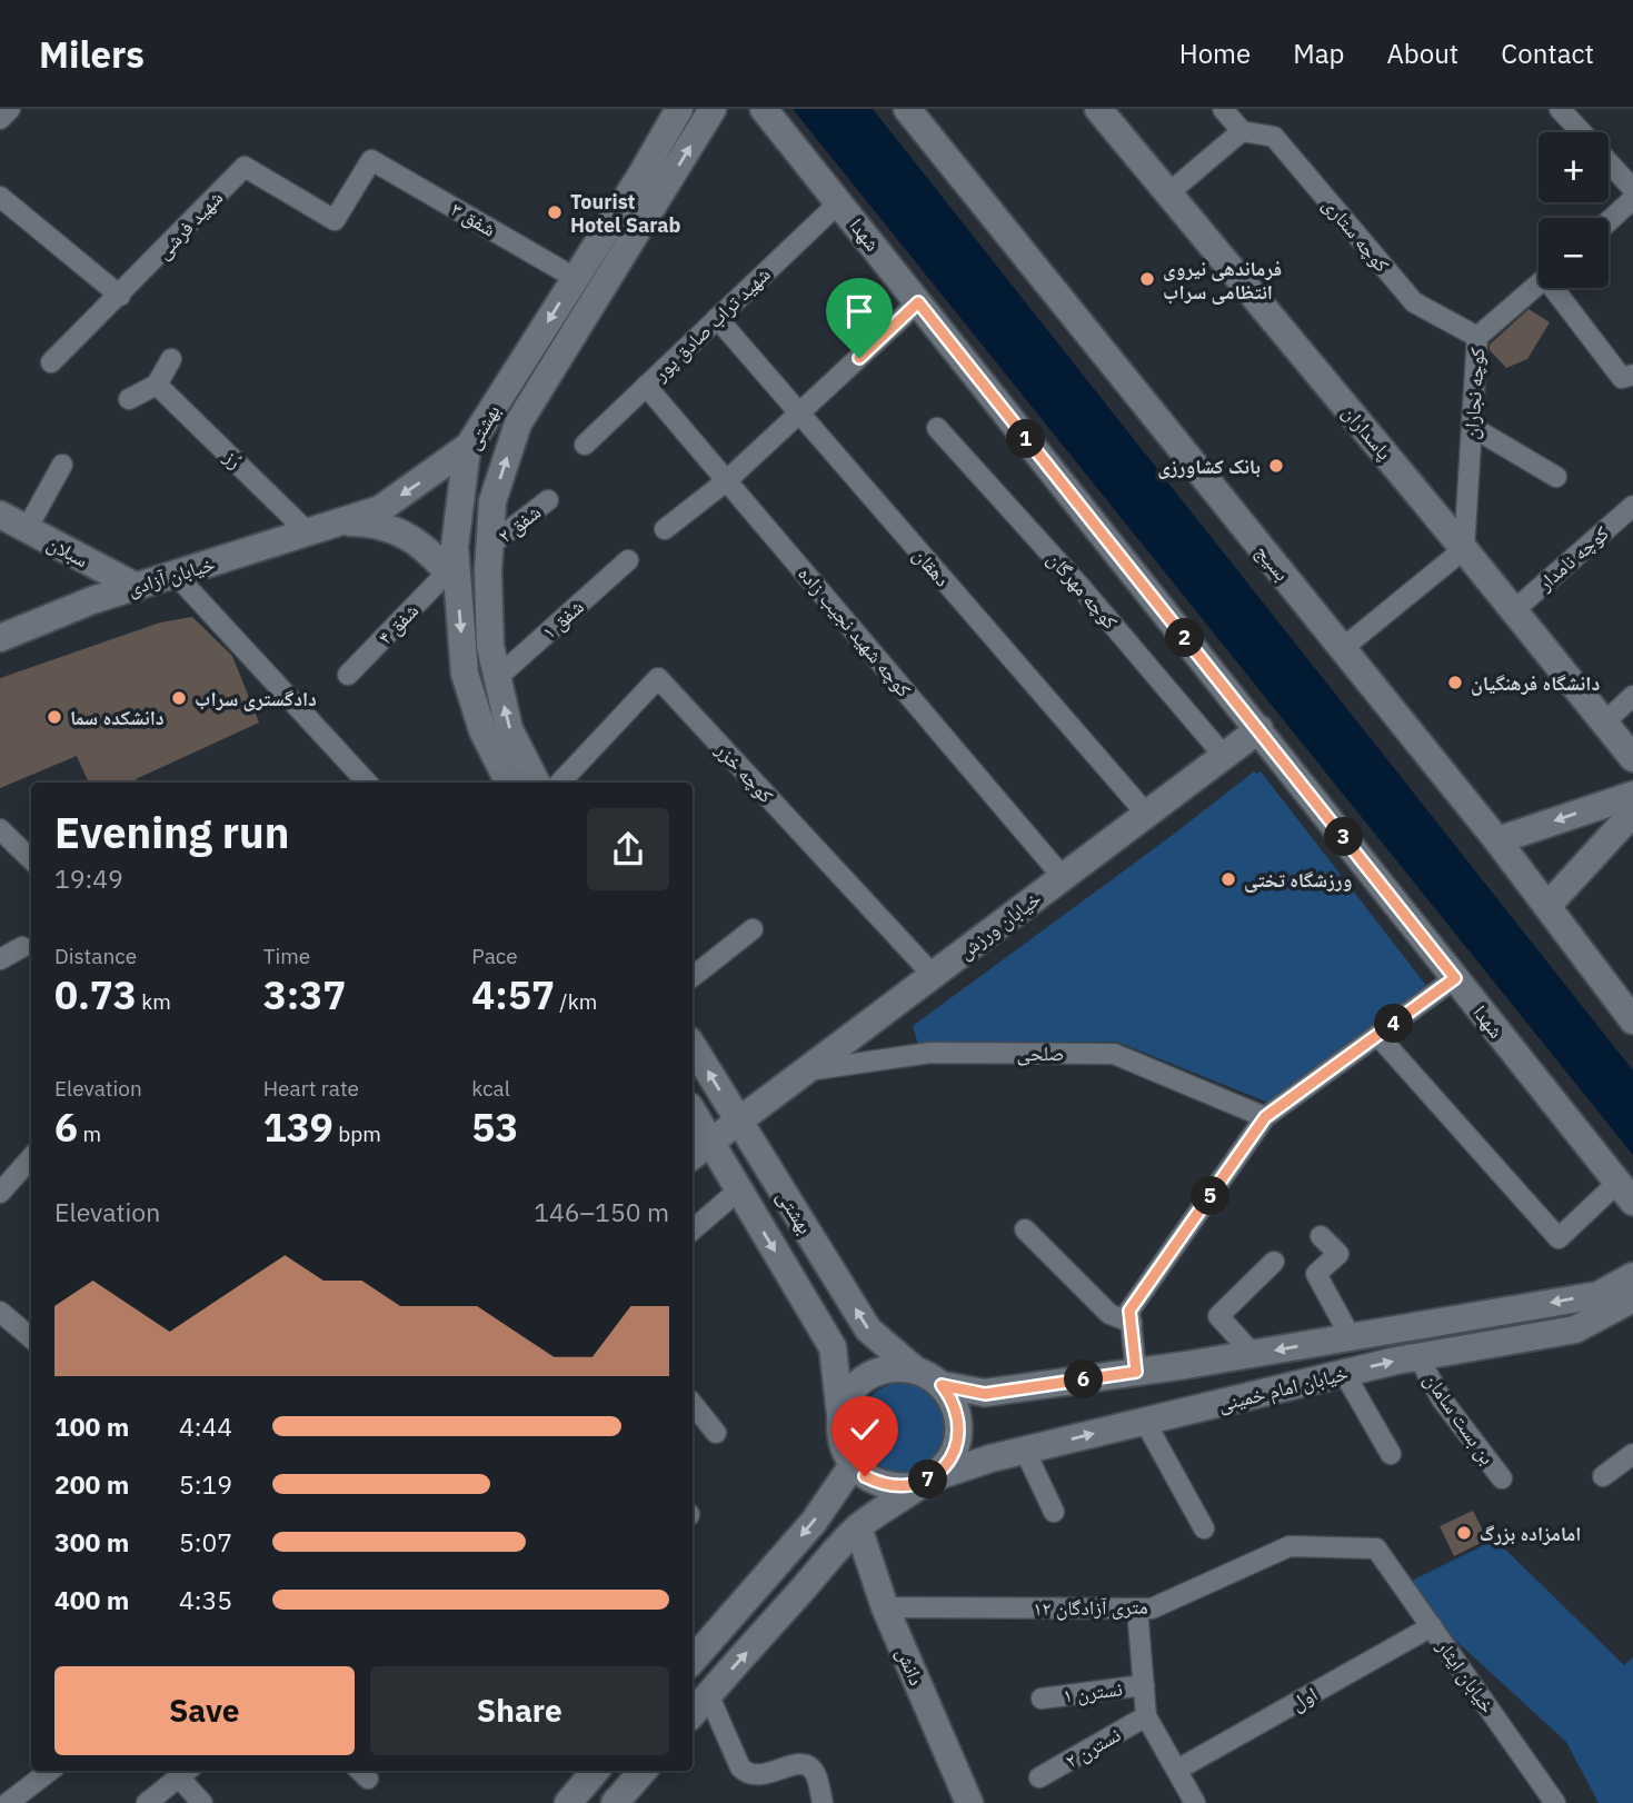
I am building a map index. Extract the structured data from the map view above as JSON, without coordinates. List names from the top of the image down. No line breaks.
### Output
{"streets":{"main road":["شهدا","بهشتی","پاسداران","سبلان","بسیج","خیابان آزادی","خیابان ورزش","خیابان امام خمینی","دانش"],"street":["شفق ۳","شهید فرشی","کوچه ستاری","شهید تراب صادق پور","کوچه نجاران","رُز","شفق ۲","کوچه نامدار","دهقان","کوچه مهرگان","شفق ۱","شفق ۴","کوچه شهید نجیب زاده","کوچه خزر","صلحی","بن بست سامان","۱۲ متری آزادگان","خیابان ایثار","نسترن ۱","اول","نسترن ۲"]},"crossings":[["شفق ۳","شهید فرشی"],["شفق ۳","بهشتی"],["شهدا","شهید تراب صادق پور"],["شهدا","خیابان ورزش"],["کوچه ستاری","کوچه نجاران"],["شهید تراب صادق پور","دهقان"],["شهید تراب صادق پور","کوچه شهید نجیب زاده"],["کوچه نجاران","پاسداران"],["بهشتی","شفق ۲"],["بهشتی","خیابان آزادی"],["بهشتی","شفق ۱"],["بهشتی","شفق ۴"],["بهشتی","خیابان ورزش"],["بهشتی","خیابان امام خمینی"],["پاسداران","کوچه نامدار"],["رُز","خیابان آزادی"],["سبلان","خیابان آزادی"],["دهقان","خیابان ورزش"],["کوچه مهرگان","خیابان ورزش"],["کوچه شهید نجیب زاده","خیابان ورزش"],["کوچه خزر","خیابان ورزش"],["خیابان ورزش","صلحی"],["خیابان امام خمینی","بن بست سامان"],["خیابان امام خمینی","دانش"],["۱۲ متری آزادگان","دانش"],["۱۲ متری آزادگان","خیابان ایثار"],["خیابان ایثار","اول"]],"places":["Tourist Hotel Sarab","فرماندهی نیروی انتظامی سراب","بانک کشاورزی","دانشگاه فرهنگیان","دادگستری سراب","دانشکده سما","ورزشگاه تختی","امامزاده بزرگ"],"page":{"header":"Milers","nav":["Home","Map","About","Contact"],"map_buttons":["+","−"],"pins":["1","2","3","4","5","6","7"],"heading":["Evening run","19:49"],"stats":[["Distance","0.73 km"],["Time","3:37"],["Pace","4:57 /km"],["Elevation","6 m"],["Heart rate","139 bpm"],["kcal","53"]],"chart":["Elevation","146–150 m"],"list":[{"name":"100 m","note":"4:44"},{"name":"200 m","note":"5:19"},{"name":"300 m","note":"5:07"},{"name":"400 m","note":"4:35"}],"buttons":["Save","Share"]}}
